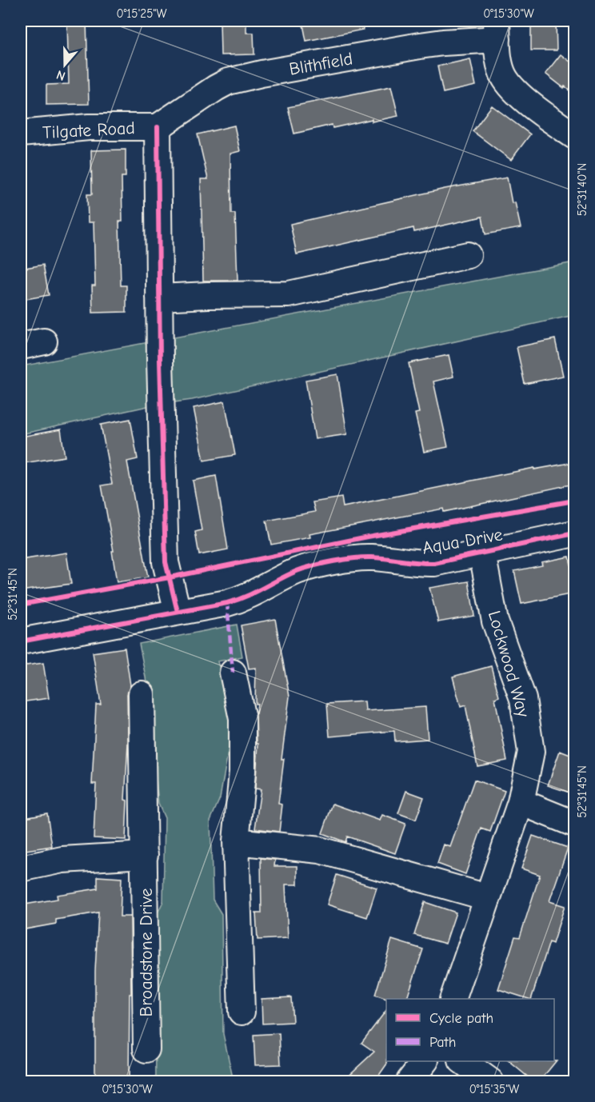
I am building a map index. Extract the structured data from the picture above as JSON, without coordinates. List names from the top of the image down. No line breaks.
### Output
{"streets":{"street":["Blithfield","Tilgate Road","Aqua Drive","Lockwood Way","Broadstone Drive"]},"crossings":[["Blithfield","Tilgate Road"],["Aqua Drive","Lockwood Way"]],"legend":["Cycle path","Path"],"north":"bottom","coordinates":["0°15'25\"W","0°15'30\"W","52°31'40\"N","52°31'45\"N","0°15'35\"W"]}
